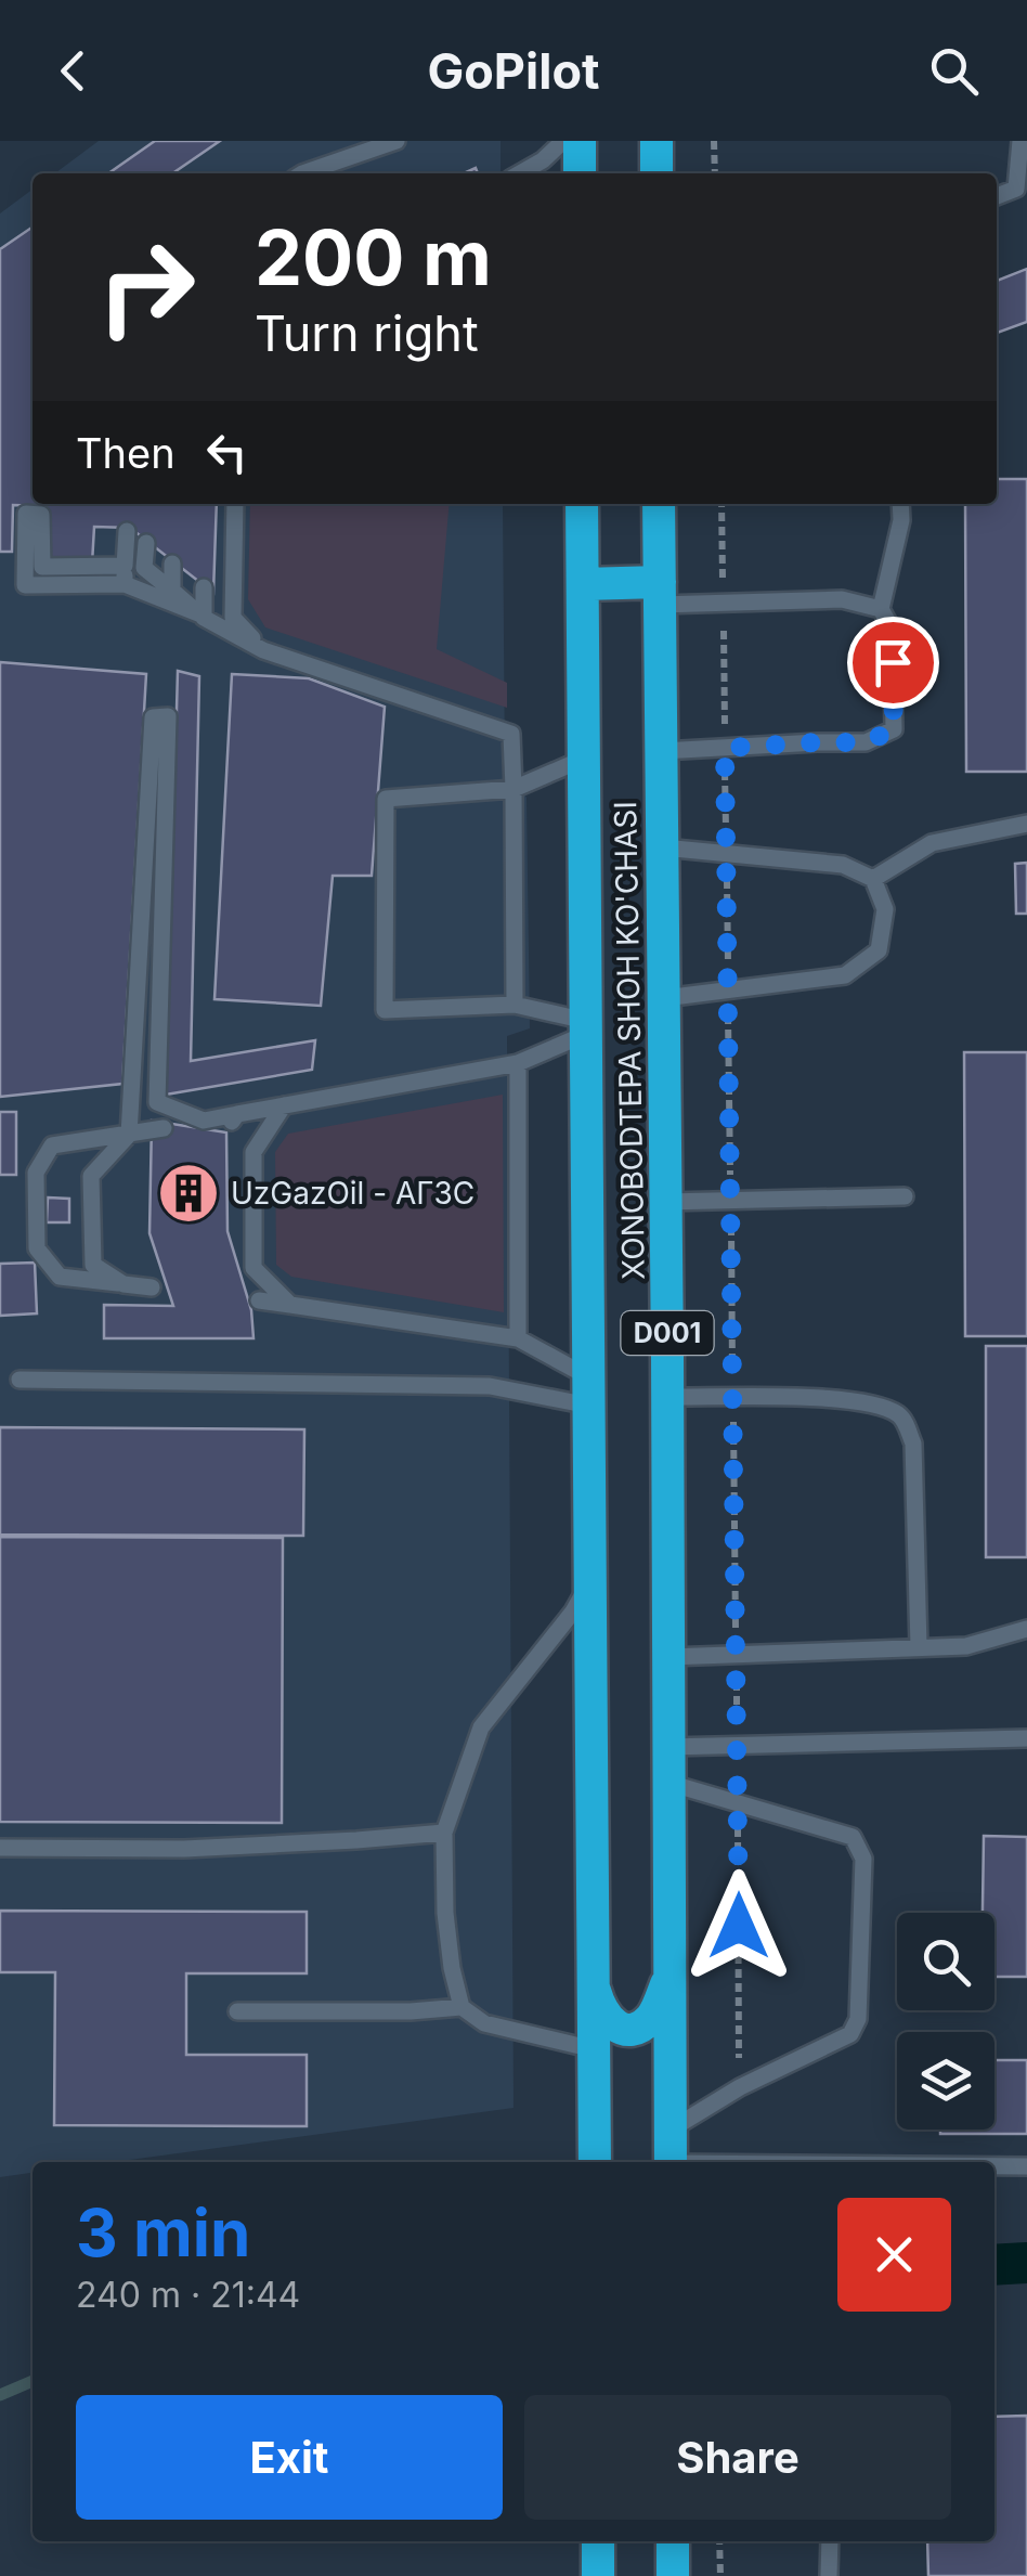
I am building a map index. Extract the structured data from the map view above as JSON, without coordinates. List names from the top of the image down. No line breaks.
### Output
{"streets":{"highway":["XONOBODTEPA SHOH KO'CHASI","D001"]},"places":{"building":["UzGazOil - АГЗС"]},"page":{"header":"GoPilot","turn":["200 m","Turn right"],"then":"Then","heading":["3 min","240 m · 21:44"],"buttons":["Exit","Share"]}}
